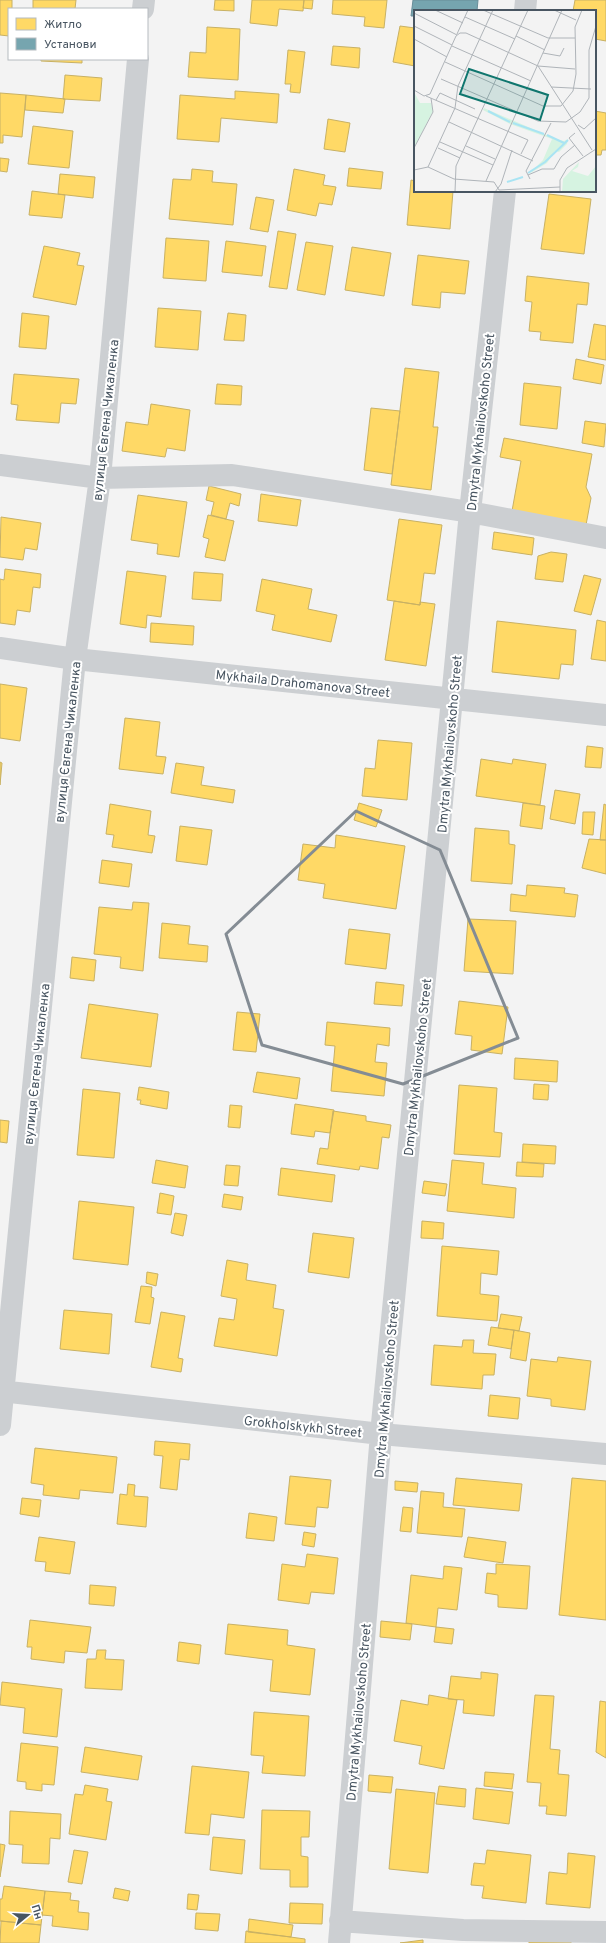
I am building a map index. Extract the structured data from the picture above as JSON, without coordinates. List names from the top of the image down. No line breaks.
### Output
{"streets":{"street":["вулиця Євгена Чикаленка","Dmytra Mykhailovskoho Street","Mykhaila Drahomanova Street","Grokholskykh Street"]},"crossings":[["вулиця Євгена Чикаленка","Mykhaila Drahomanova Street"],["вулиця Євгена Чикаленка","Grokholskykh Street"],["Dmytra Mykhailovskoho Street","Mykhaila Drahomanova Street"],["Dmytra Mykhailovskoho Street","Grokholskykh Street"]],"legend":["Житло","Установи"],"north":"right"}
